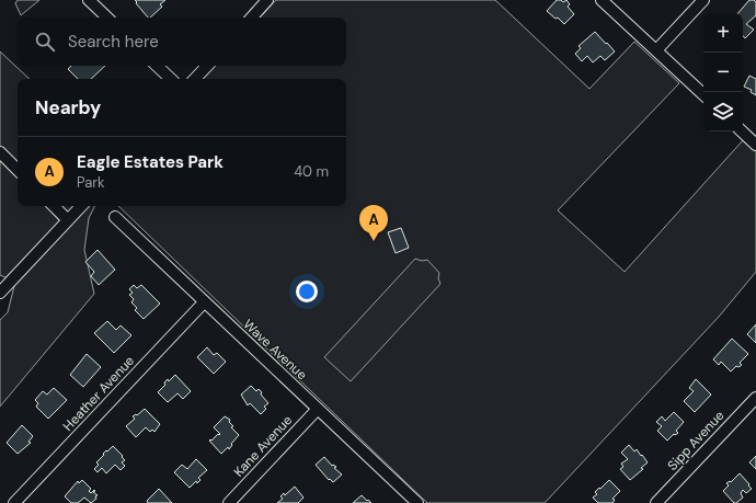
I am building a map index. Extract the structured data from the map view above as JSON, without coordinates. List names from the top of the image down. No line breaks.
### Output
{"streets":{"street":["Wave Avenue","Heather Avenue","Sipp Avenue","Kane Avenue"]},"crossings":[["Wave Avenue","Heather Avenue"],["Wave Avenue","Kane Avenue"]],"page":{"map_buttons":["+","−"],"search":"Search here","heading":"Nearby","list":[{"mark":"A","name":"Eagle Estates Park","note":"Park","value":"40 m"}],"pins":"A"}}
